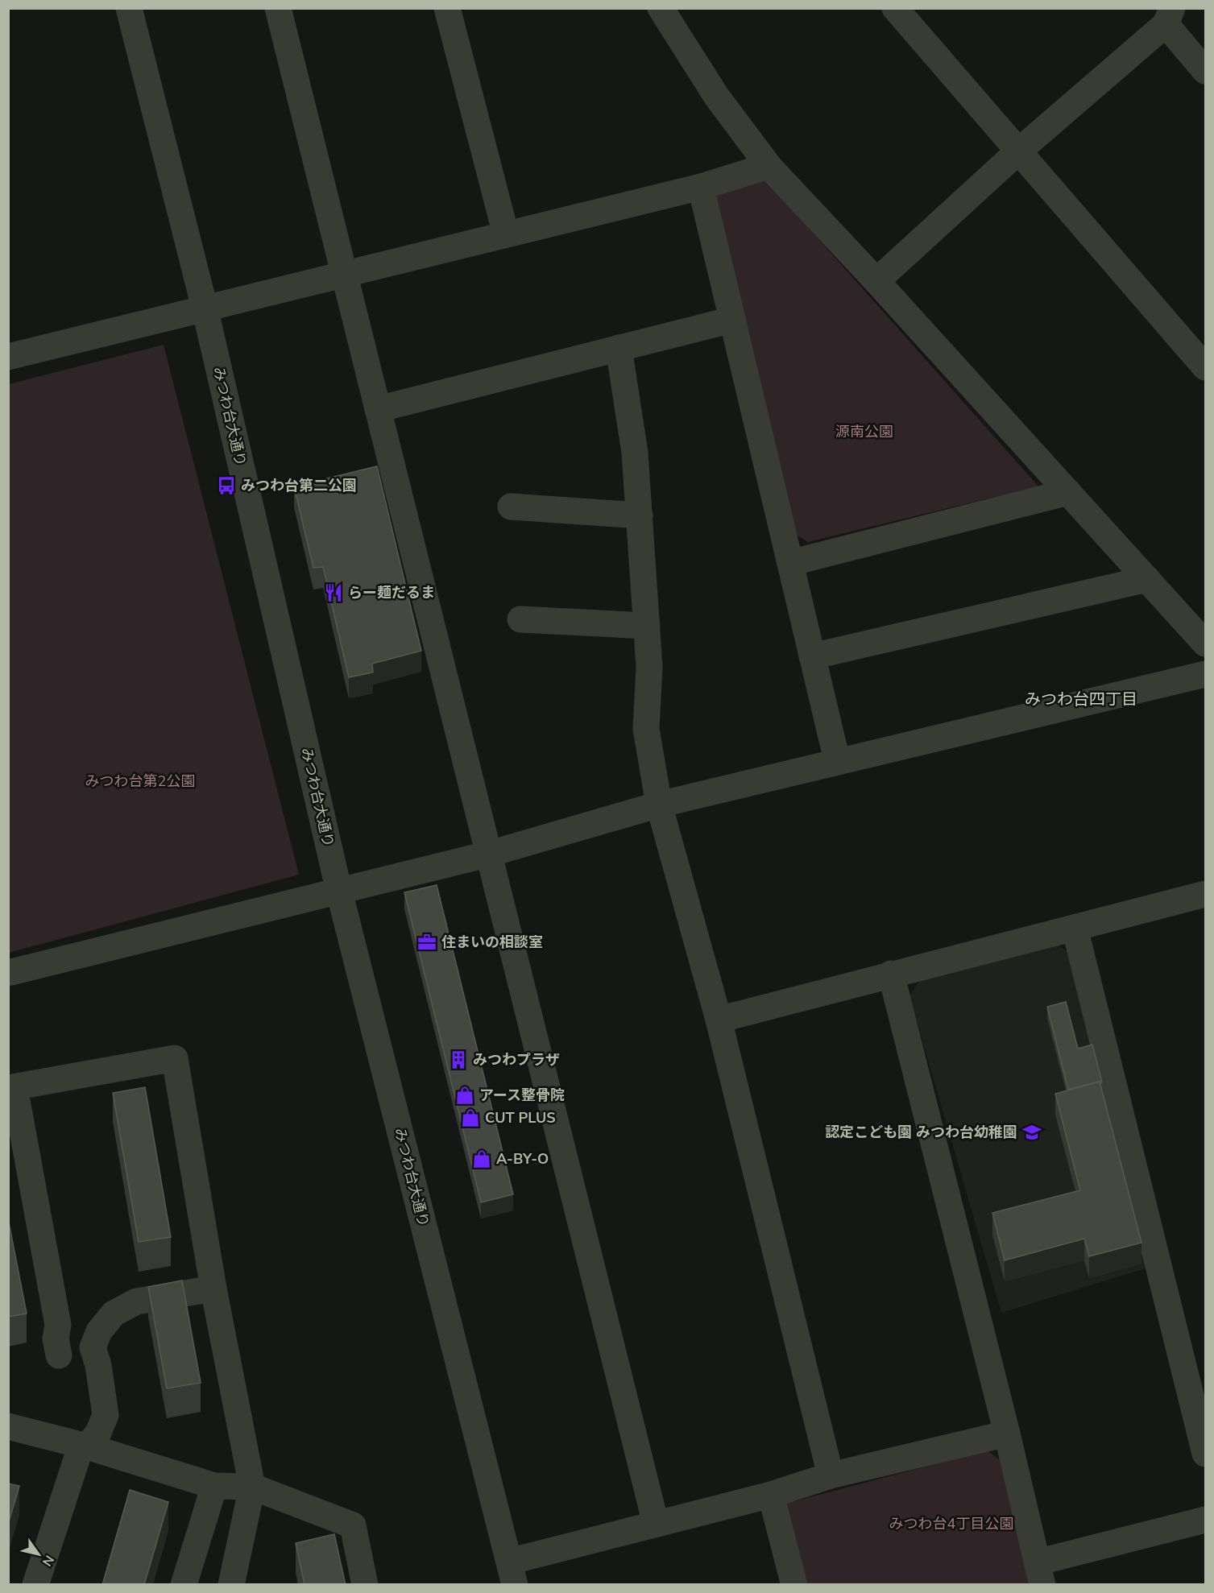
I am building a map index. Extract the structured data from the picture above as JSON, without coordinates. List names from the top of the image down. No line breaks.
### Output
{"streets":{"street":["みつわ台大通り"]},"districts":["みつわ台四丁目"],"parks":["源南公園","みつわ台第2公園","みつわ台4丁目公園"],"places":{"bus stop":["みつわ台第二公園"],"restaurant":["らー麺だるま"],"office":["住まいの相談室"],"building":["みつわプラザ"],"shop":["アース整骨院","CUT PLUS","A-BY-O"],"school or university":["認定こども園 みつわ台幼稚園"]},"north":"bottom right"}
